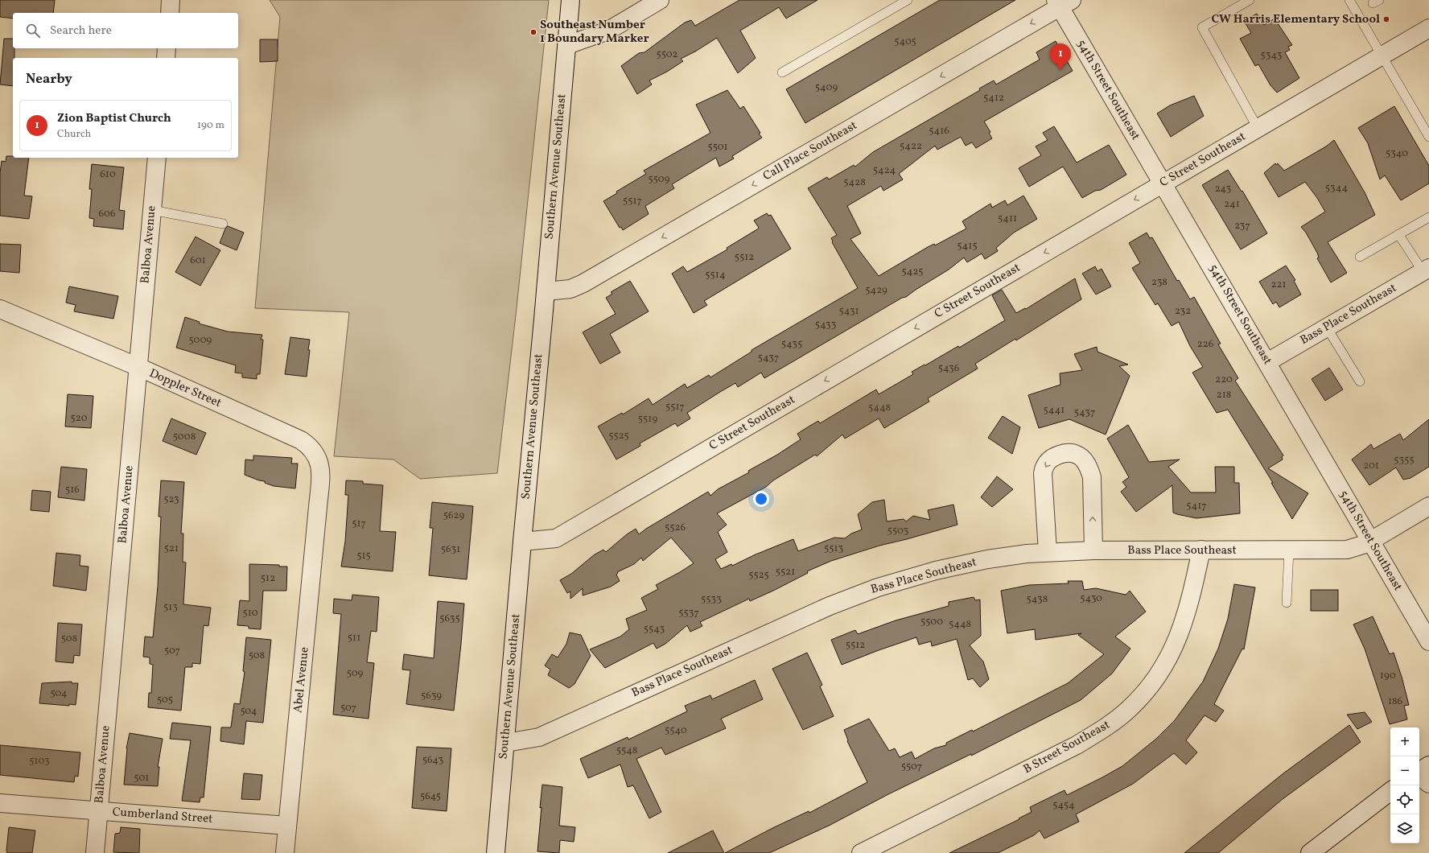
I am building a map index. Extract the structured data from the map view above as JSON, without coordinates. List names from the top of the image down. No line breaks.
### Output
{"streets":{"street":["54th Street Southeast","Call Place Southeast","C Street Southeast","Southern Avenue Southeast","Balboa Avenue","Bass Place Southeast","Doppler Street","Abel Avenue","B Street Southeast","Cumberland Street"]},"crossings":[["54th Street Southeast","Call Place Southeast"],["54th Street Southeast","C Street Southeast"],["54th Street Southeast","Bass Place Southeast"],["Call Place Southeast","Southern Avenue Southeast"],["C Street Southeast","Southern Avenue Southeast"],["Southern Avenue Southeast","Bass Place Southeast"],["Balboa Avenue","Doppler Street"],["Balboa Avenue","Cumberland Street"],["Bass Place Southeast","B Street Southeast"],["Doppler Street","Abel Avenue"],["Abel Avenue","Cumberland Street"]],"one_way":["Call Place Southeast","C Street Southeast"],"places":["CW Harris Elementary School","Southeast Number 1 Boundary Marker"],"house_numbers":["5405","5502","5343","5409","5412","5416","5422","5501","5340","5424","610","5509","5428","5344","243","5517","241","606","5411","237","5415","5512","601","5425","5514","238","221","5429","5431","232","5433","5009","5435","226","5437","5436","220","218","5517","5448","5441","5437","520","5519","5525","5008","5355","201","516","523","5417","5629","517","5526","5503","521","5513","5631","515","5521","5525","512","5430","5533","5438","513","510","5537","5635","5500","5448","5543","511","508","5512","507","508","509","190","504","5639","505","186","507","504","5540","5548","5643","5103","5507","501","5645","5454"],"page":{"search":"Search here","pins":"1","heading":"Nearby","list":[{"mark":"1","name":"Zion Baptist Church","note":"Church","value":"190 m"}],"map_buttons":["+","−"]}}
